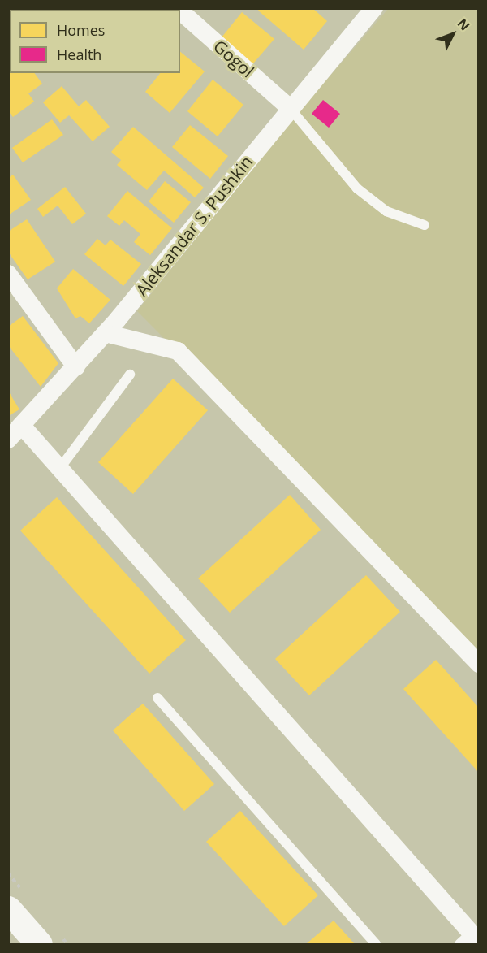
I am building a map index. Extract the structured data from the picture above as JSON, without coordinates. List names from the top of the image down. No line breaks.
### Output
{"streets":{"street":["Gogol","Aleksandar S. Pushkin"]},"crossings":[["Gogol","Aleksandar S. Pushkin"]],"legend":["Homes","Health"],"north":"top right"}
